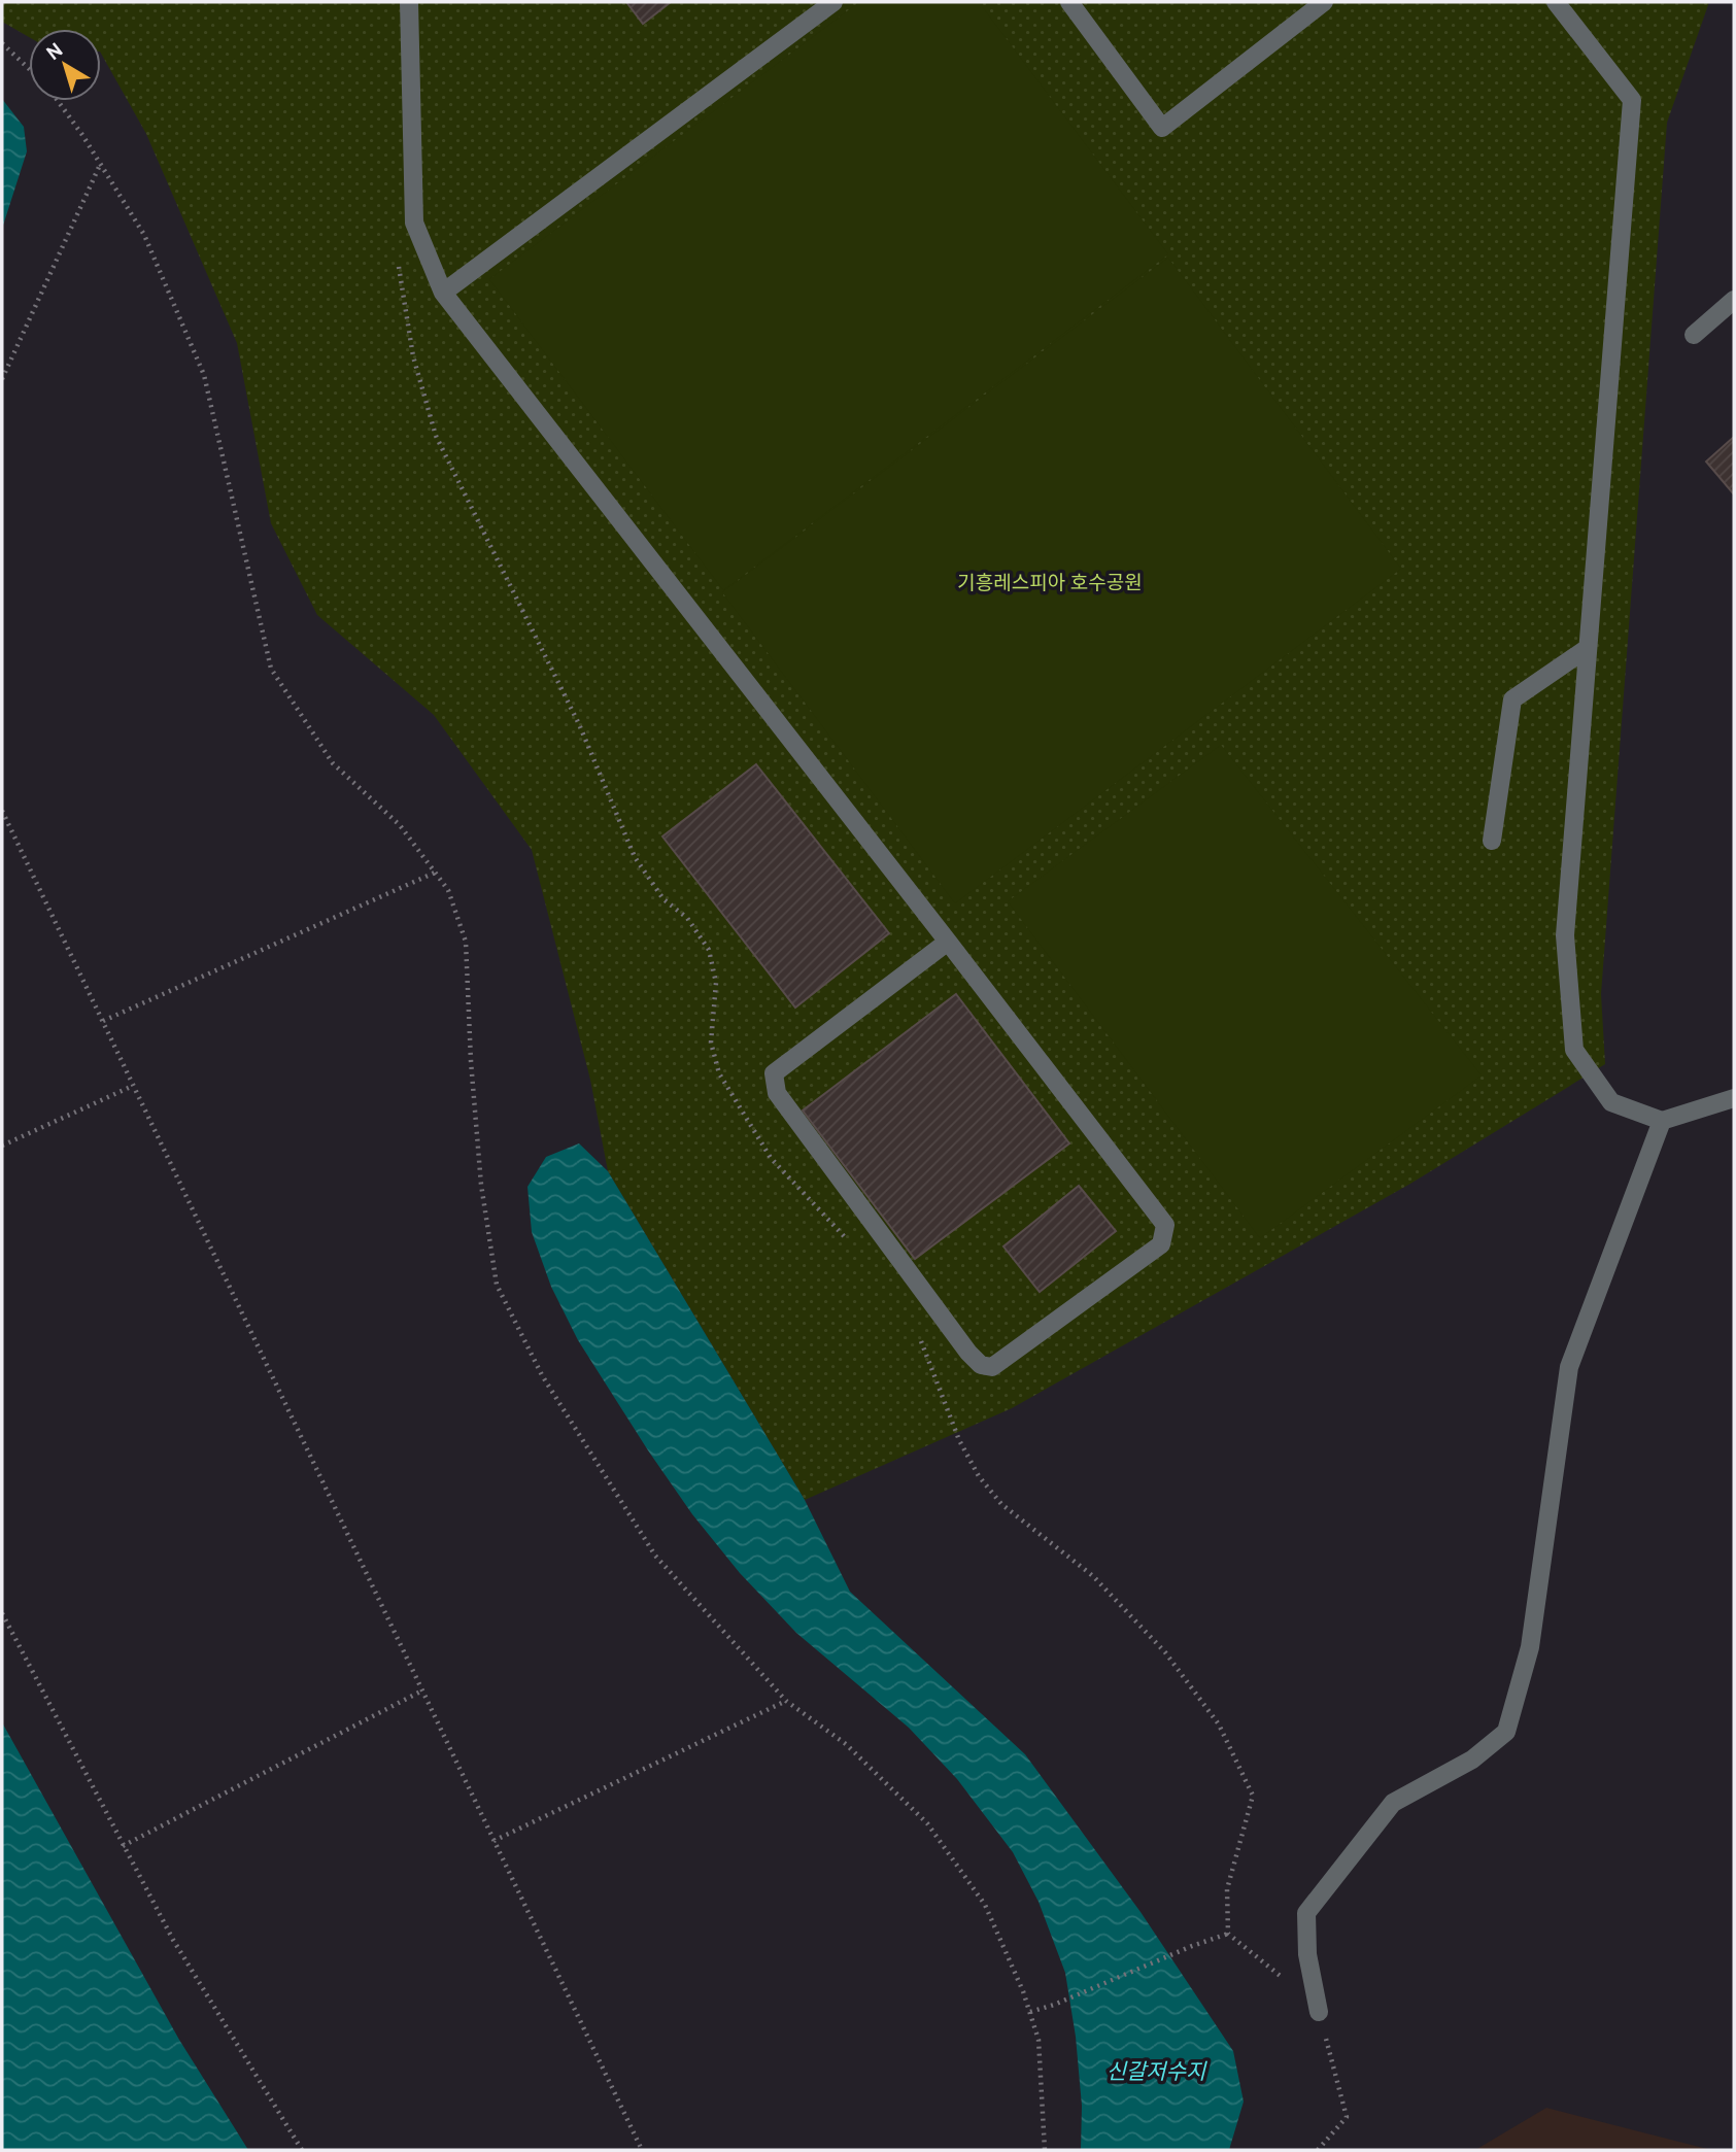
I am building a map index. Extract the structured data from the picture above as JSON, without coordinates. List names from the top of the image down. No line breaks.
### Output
{"water":["신갈저수지"],"parks":["기흥레스피아 호수공원"],"north":"top left"}
